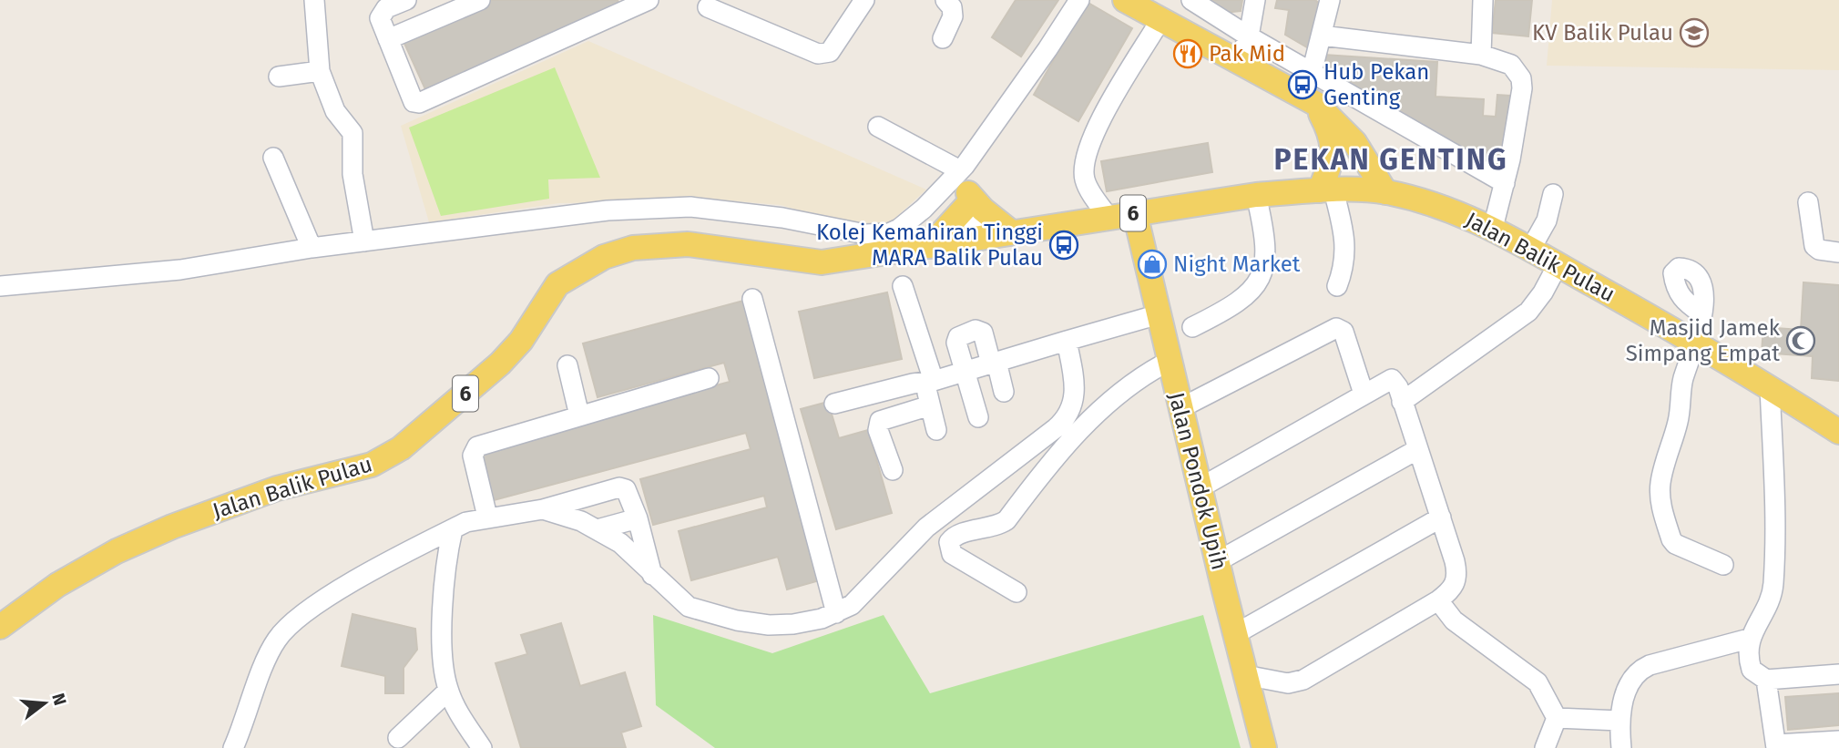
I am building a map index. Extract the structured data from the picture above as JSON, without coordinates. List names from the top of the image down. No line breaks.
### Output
{"streets":{"main road":["6","Jalan Balik Pulau","Jalan Pondok Upih"]},"crossings":[["Jalan Balik Pulau","Jalan Pondok Upih"]],"districts":["PEKAN GENTING"],"places":{"school or university":["KV Balik Pulau"],"restaurant":["Pak Mid"],"bus stop":["Hub Pekan Genting","Kolej Kemahiran Tinggi MARA Balik Pulau"],"shop":["Night Market"],"mosque":["Masjid Jamek Simpang Empat"]},"north":"right"}
